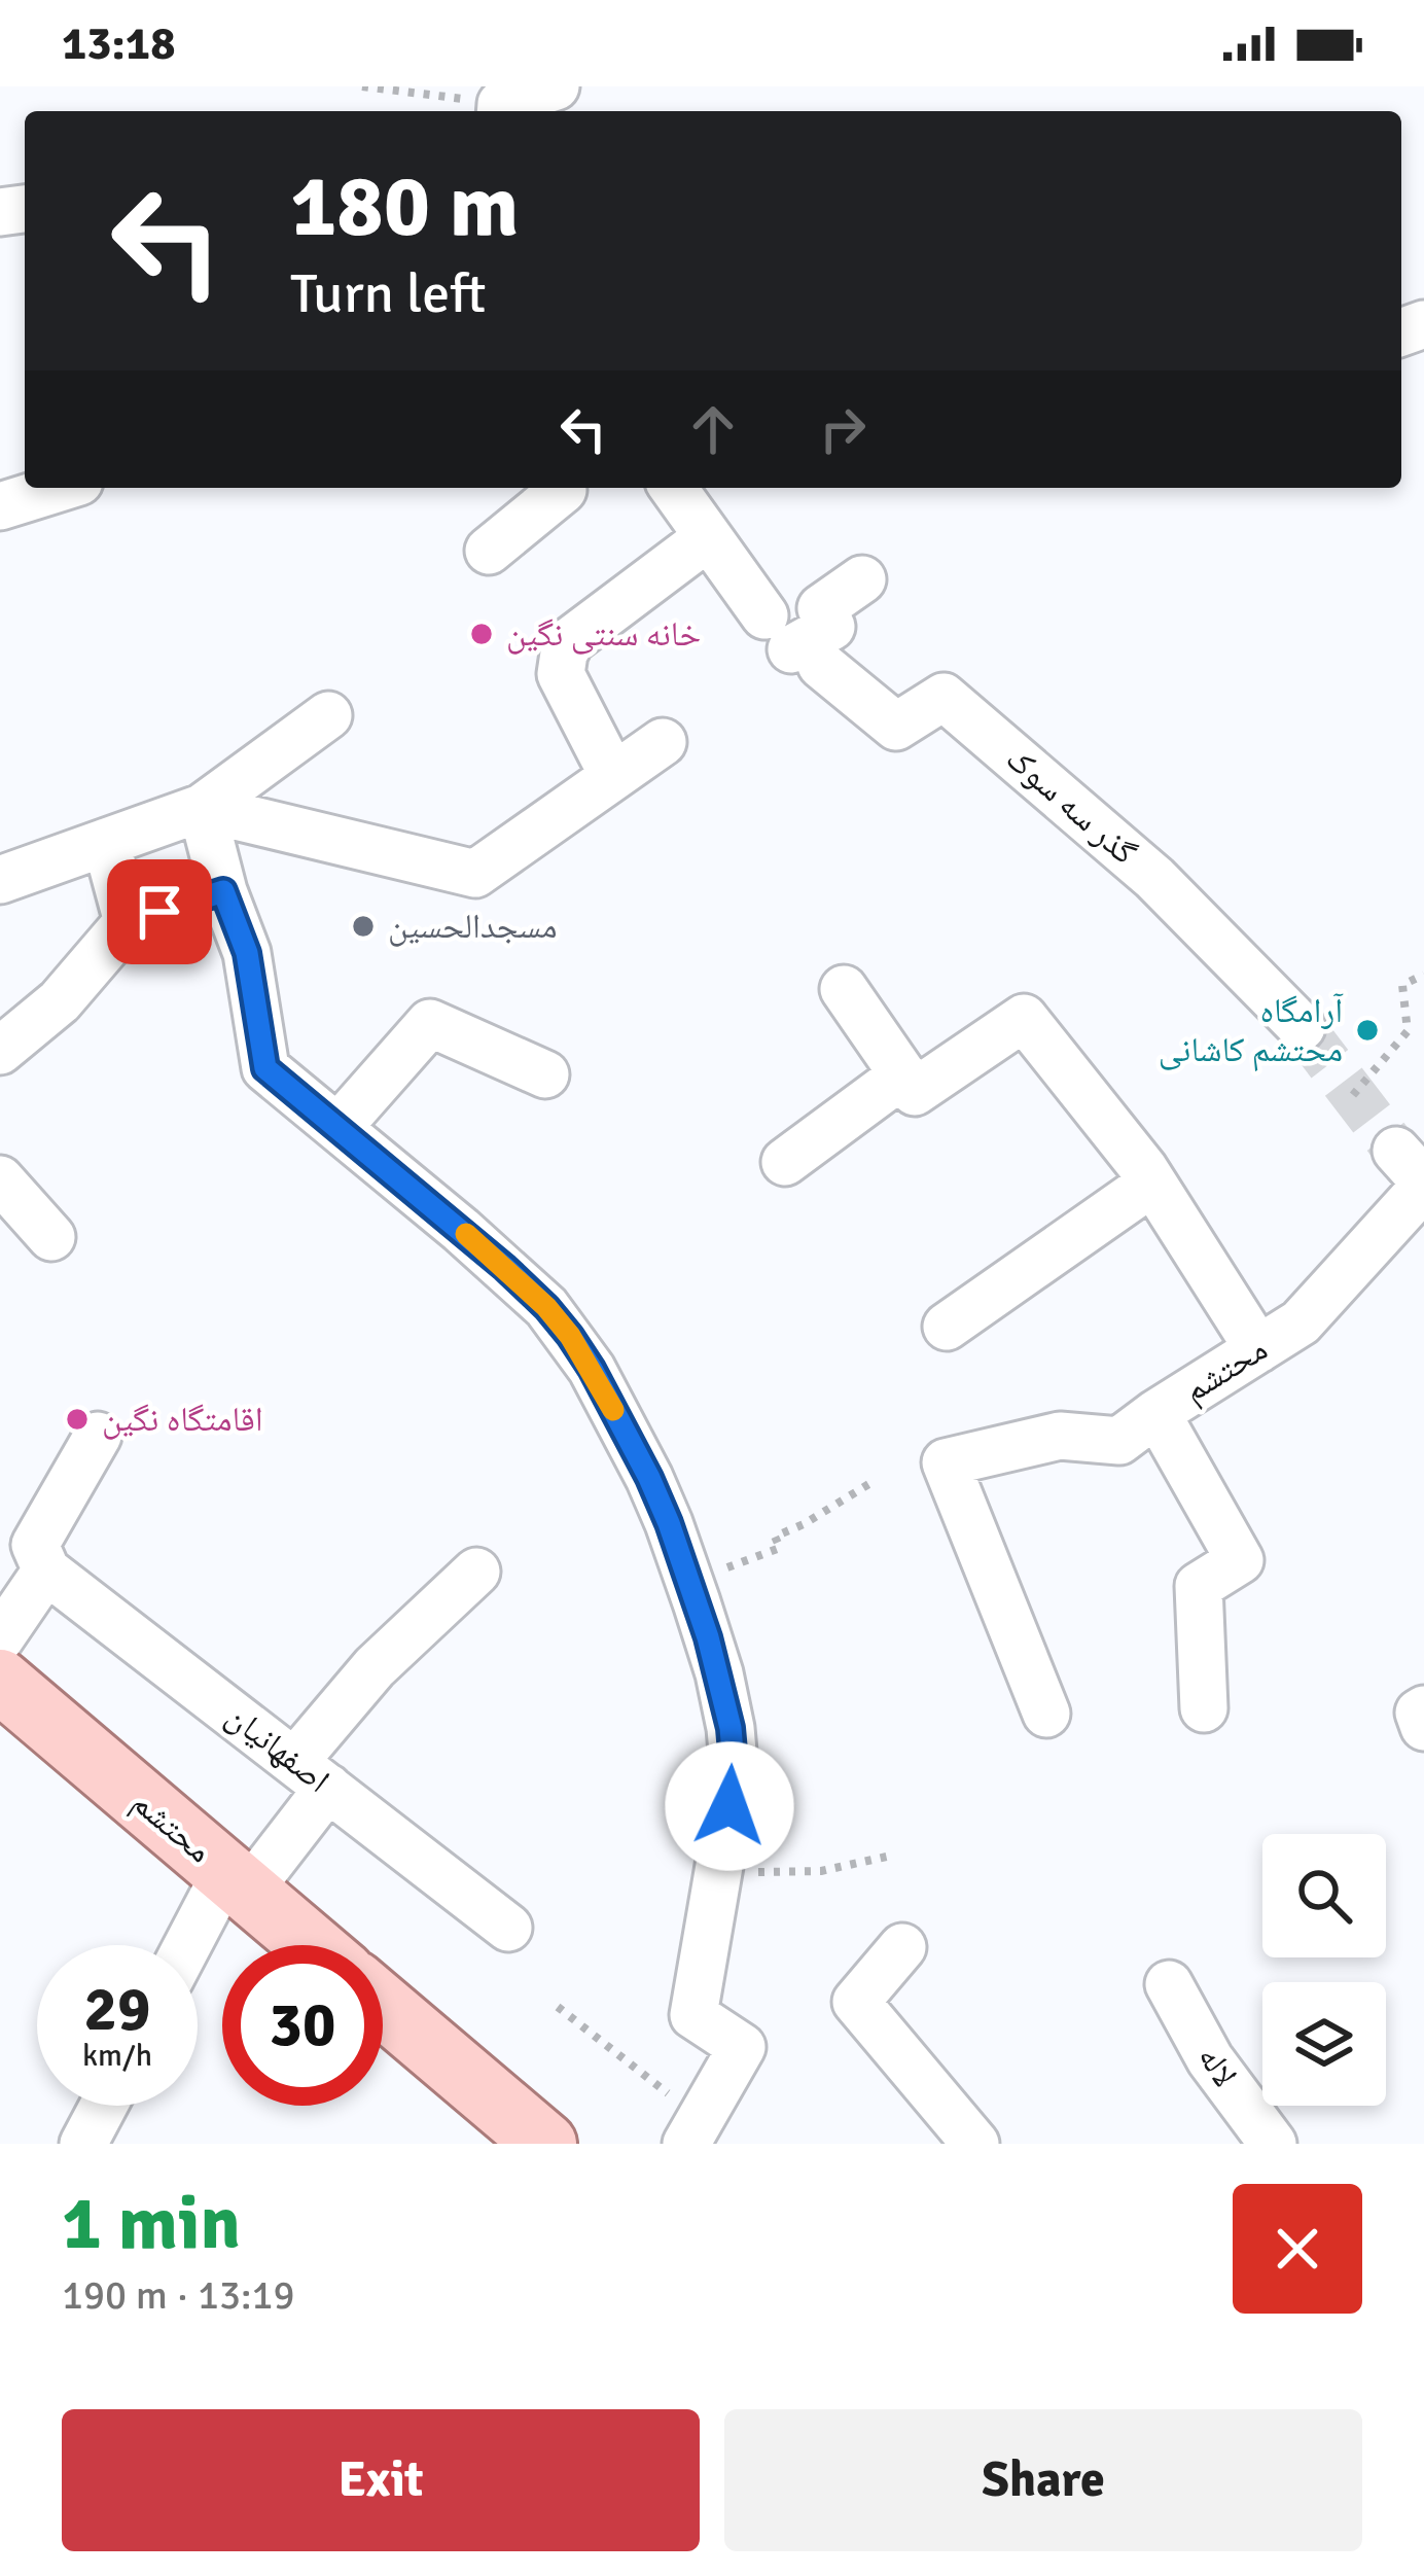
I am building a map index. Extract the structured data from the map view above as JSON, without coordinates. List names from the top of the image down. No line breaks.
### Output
{"streets":{"main road":["محتشم"],"street":["گذر سه سوک","اصفهانیان","لاله"]},"places":["خانه سنتی نگین","مسجدالحسین","آرامگاه محتشم کاشانی","اقامتگاه نگین"],"page":{"status":"13:18","turn":["180 m","Turn left"],"speed":"29 km/h","limit":"30","heading":["1 min","190 m · 13:19"],"buttons":["Exit","Share"]}}
